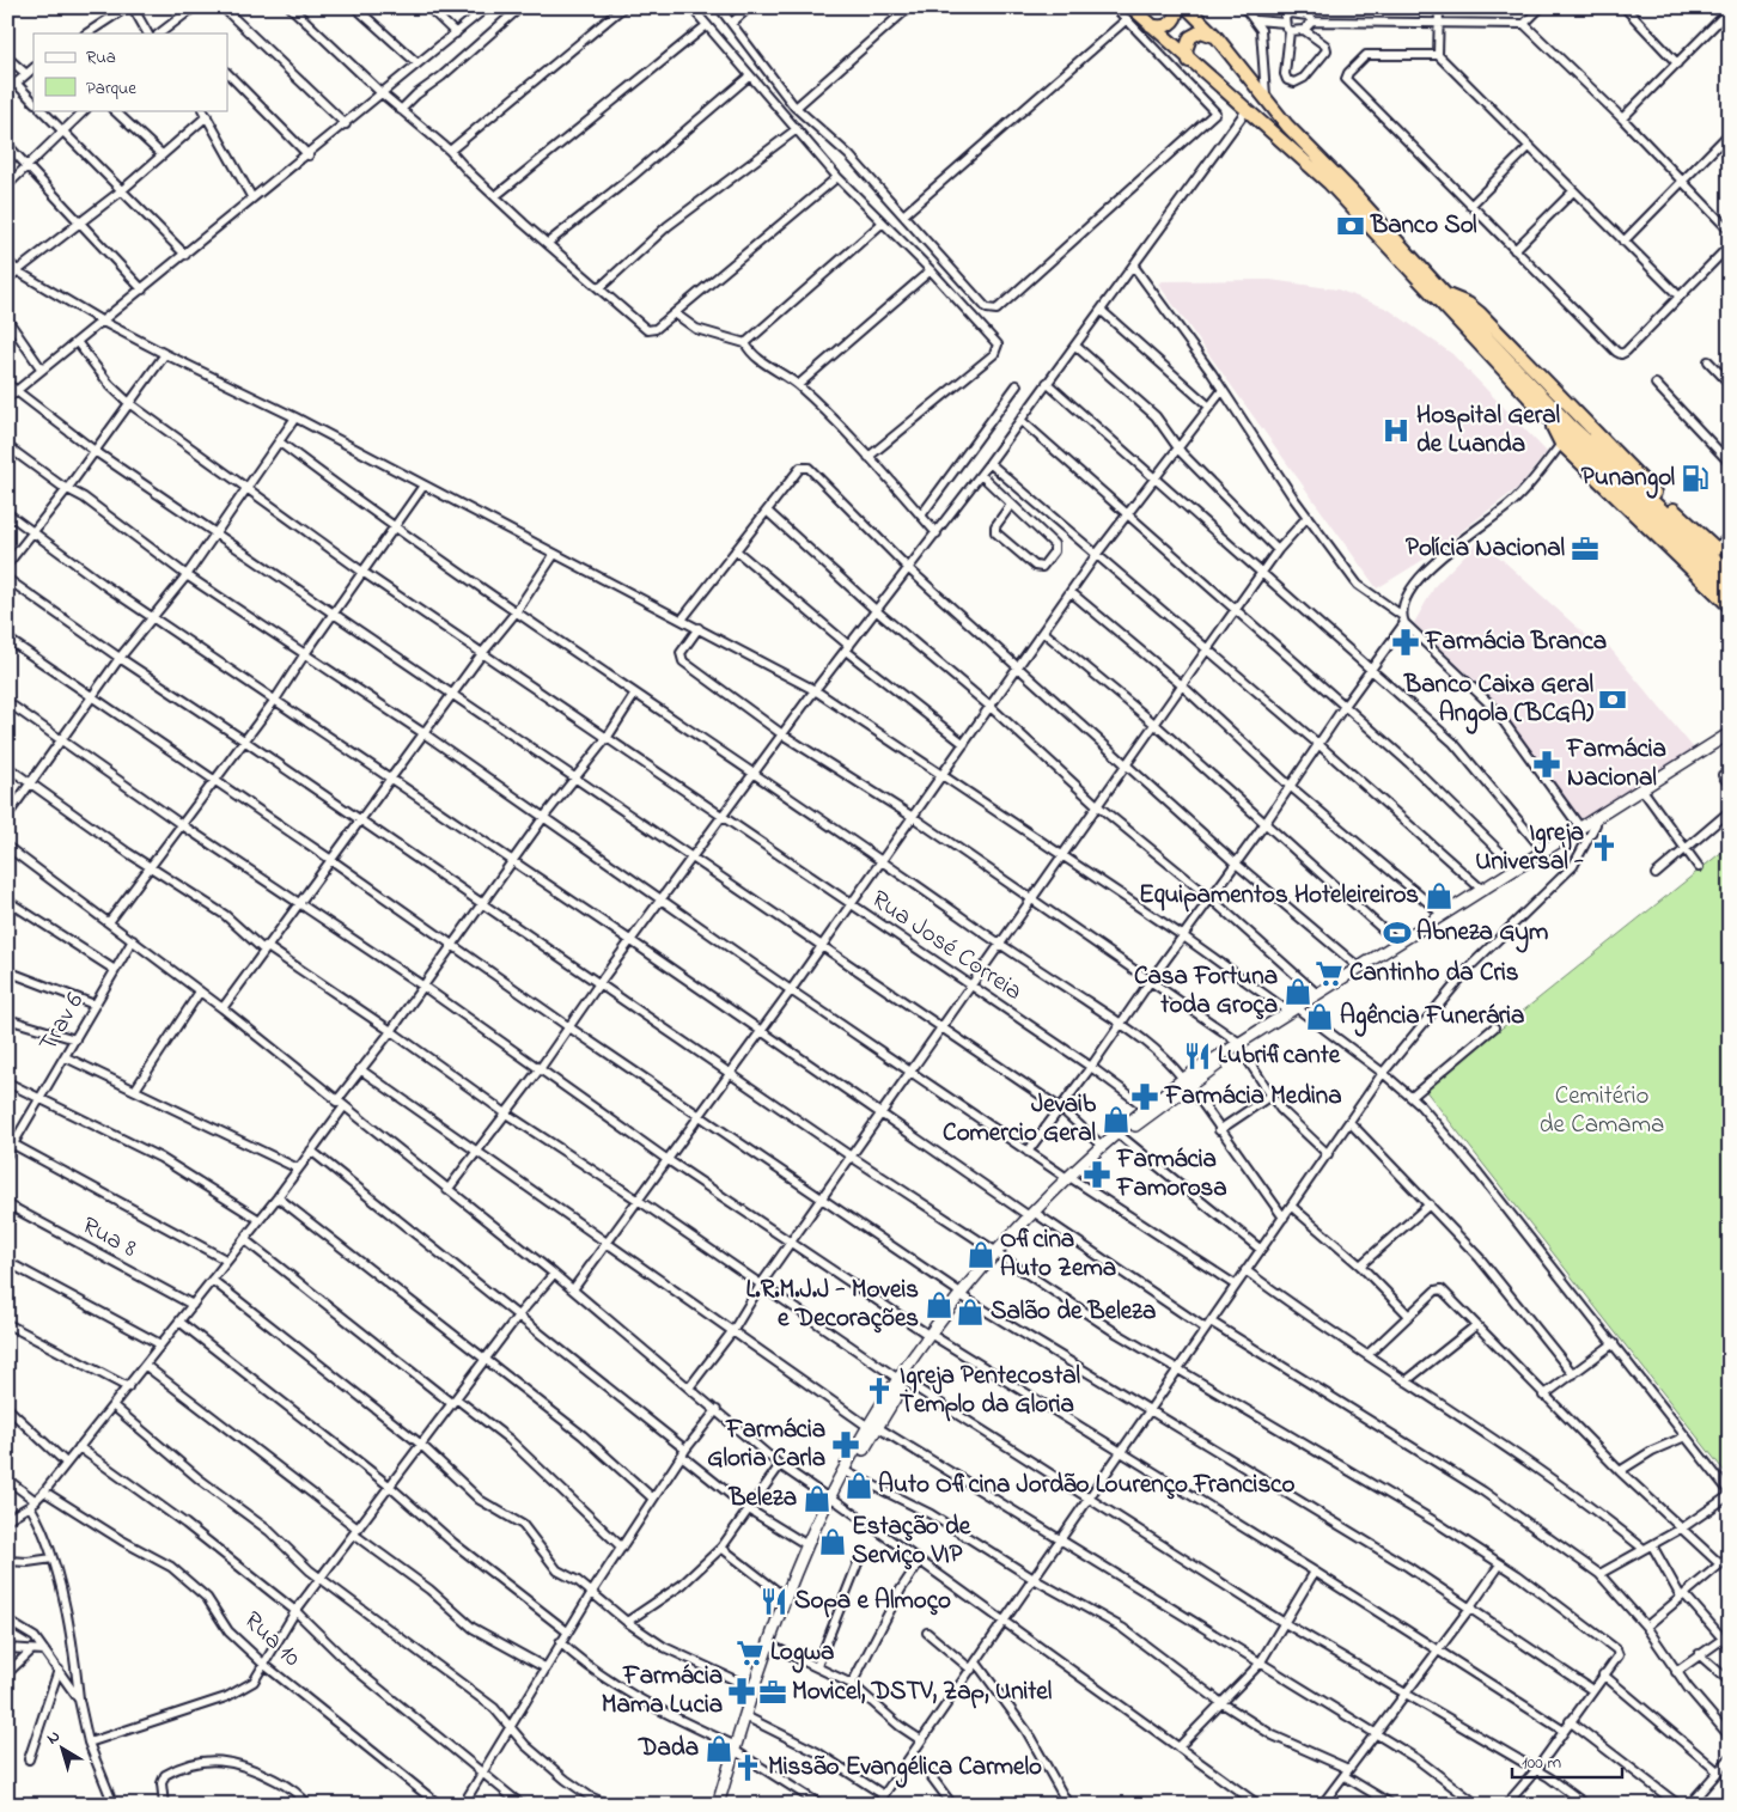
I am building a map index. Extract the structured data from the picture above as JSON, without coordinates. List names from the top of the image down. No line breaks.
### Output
{"streets":{"street":["Rua José Correia","Trav 6","Rua 8","Rua 10"]},"parks":["Cemitério de Camama"],"places":{"bank":["Banco Sol","Banco Caixa Geral Angola (BCGA)"],"hospital":["Hospital Geral de Luanda"],"fuel station":["Punangol"],"office":["Polícia Nacional","Movicel, DSTV, Zap, Unitel"],"pharmacy":["Farmácia Branca","Farmácia Nacional","Farmácia Medina","Farmácia Famorosa","Farmácia Gloria Carla","Farmácia Mama Lucia"],"church":["Igreja Universal -","Igreja Pentecostal Templo da Gloria","Missão Evangélica Carmelo"],"shop":["Equipamentos Hoteleireiros","Casa Fortuna toda Groça","Agência Funerária","Jevaib Comercio Geral","Oficina Auto Zema","L.R.M.J.J - Moveis e Decorações","Salão de Beleza","Auto Oficina Jordão Lourenço Francisco","Beleza","Estação de Serviço VIP","Dada"],"sports":["Abneza Gym"],"supermarket":["Cantinho da Cris","Logwa"],"restaurant":["Lubrificante","Sopa e Almoço"]},"legend":["Rua","Parque"],"scale_bar":"100 m","north":"top left"}
